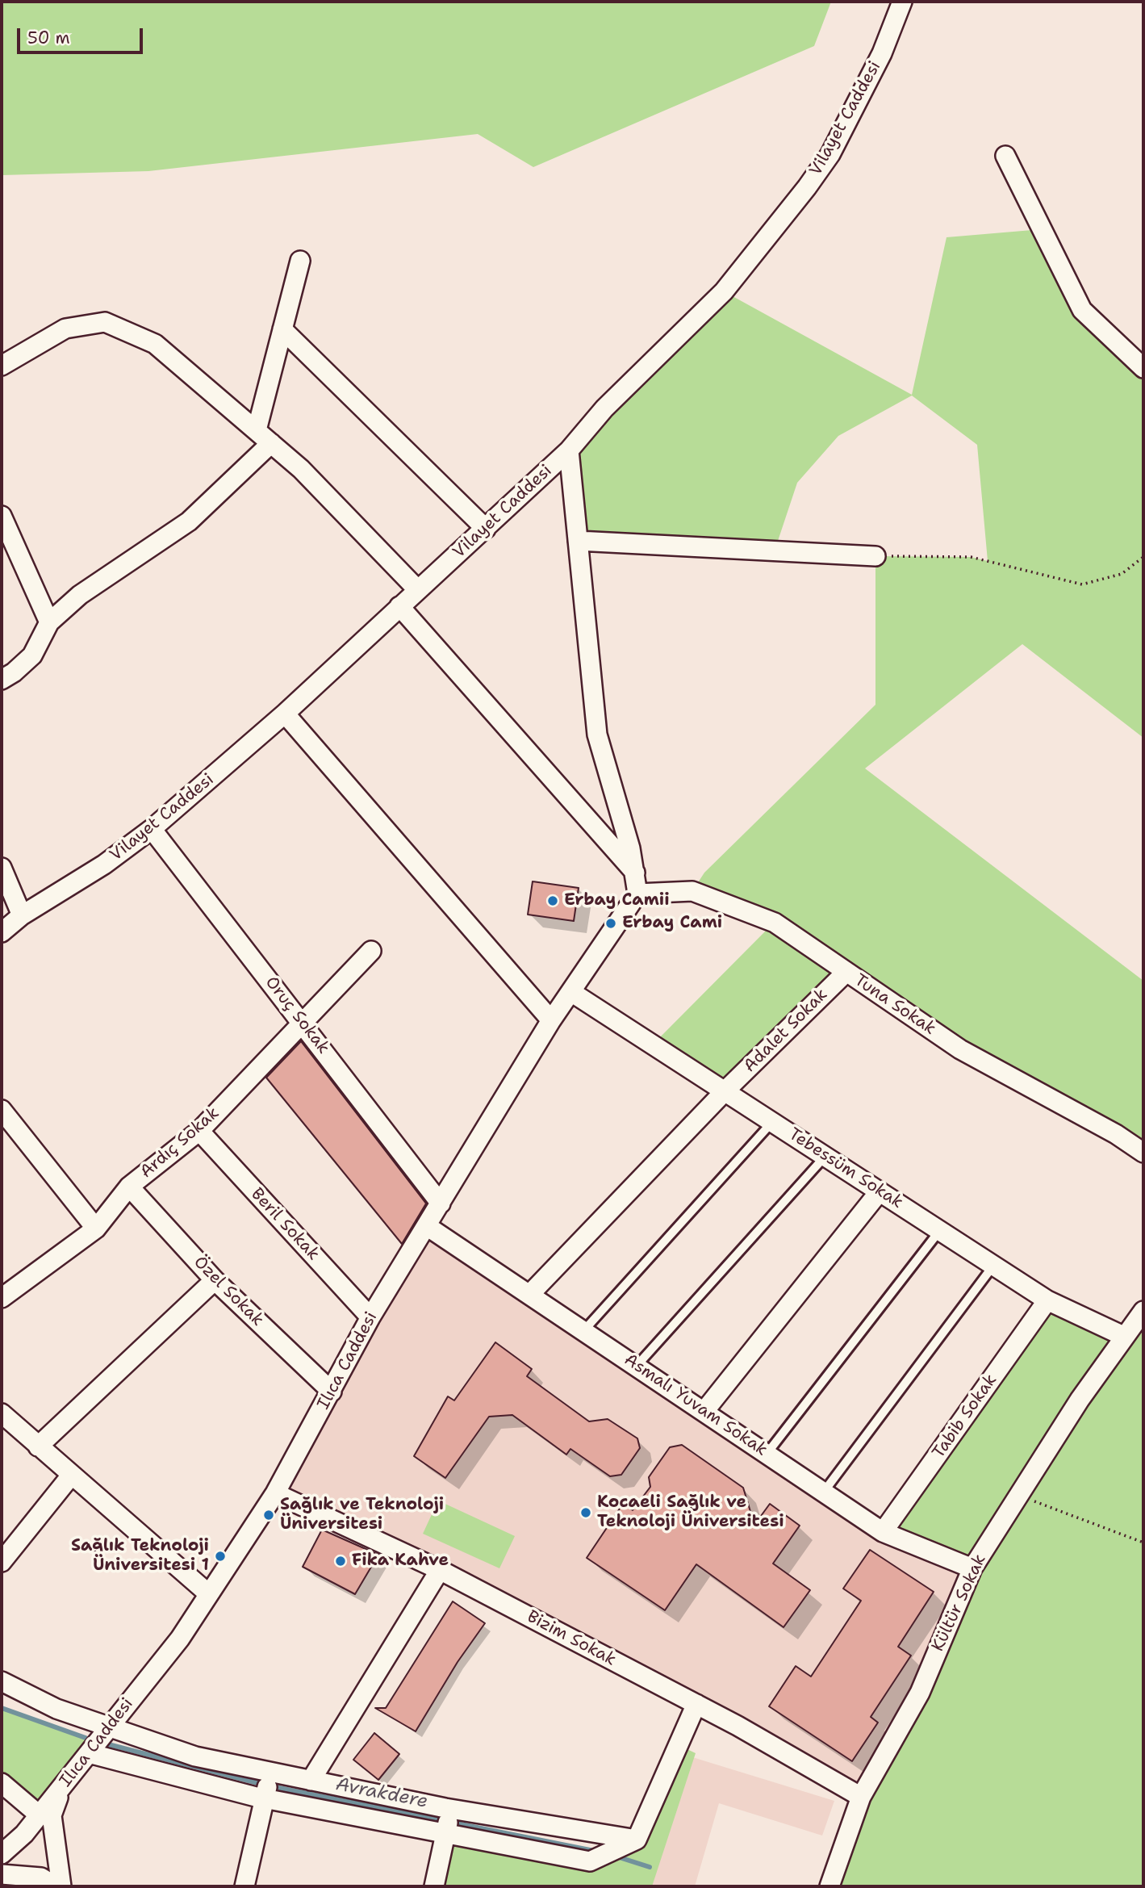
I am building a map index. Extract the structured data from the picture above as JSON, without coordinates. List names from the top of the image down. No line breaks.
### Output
{"streets":{"street":["Vilayet Caddesi","Tuna Sokak","Oruç Sokak","Adalet Sokak","Ardıç Sokak","Tebessüm Sokak","Beril Sokak","Özel Sokak","Ilıca Caddesi","Asmalı Yuvam Sokak","Tabib Sokak","Kültür Sokak","Bizim Sokak"]},"crossings":[["Vilayet Caddesi","Oruç Sokak"],["Tuna Sokak","Adalet Sokak"],["Tuna Sokak","Ilıca Caddesi"],["Oruç Sokak","Ardıç Sokak"],["Oruç Sokak","Ilıca Caddesi"],["Adalet Sokak","Tebessüm Sokak"],["Adalet Sokak","Asmalı Yuvam Sokak"],["Ardıç Sokak","Beril Sokak"],["Ardıç Sokak","Özel Sokak"],["Tebessüm Sokak","Ilıca Caddesi"],["Tebessüm Sokak","Tabib Sokak"],["Tebessüm Sokak","Kültür Sokak"],["Beril Sokak","Ilıca Caddesi"],["Özel Sokak","Ilıca Caddesi"],["Ilıca Caddesi","Asmalı Yuvam Sokak"],["Ilıca Caddesi","Bizim Sokak"],["Asmalı Yuvam Sokak","Tabib Sokak"],["Asmalı Yuvam Sokak","Kültür Sokak"],["Kültür Sokak","Bizim Sokak"]],"water":["Avrakdere"],"places":["Erbay Camii","Erbay Cami","Kocaeli Sağlık ve Teknoloji Üniversitesi","Sağlık ve Teknoloji Üniversitesi","Sağlık Teknoloji Üniversitesi 1","Fika Kahve"],"scale_bar":"50 m"}
